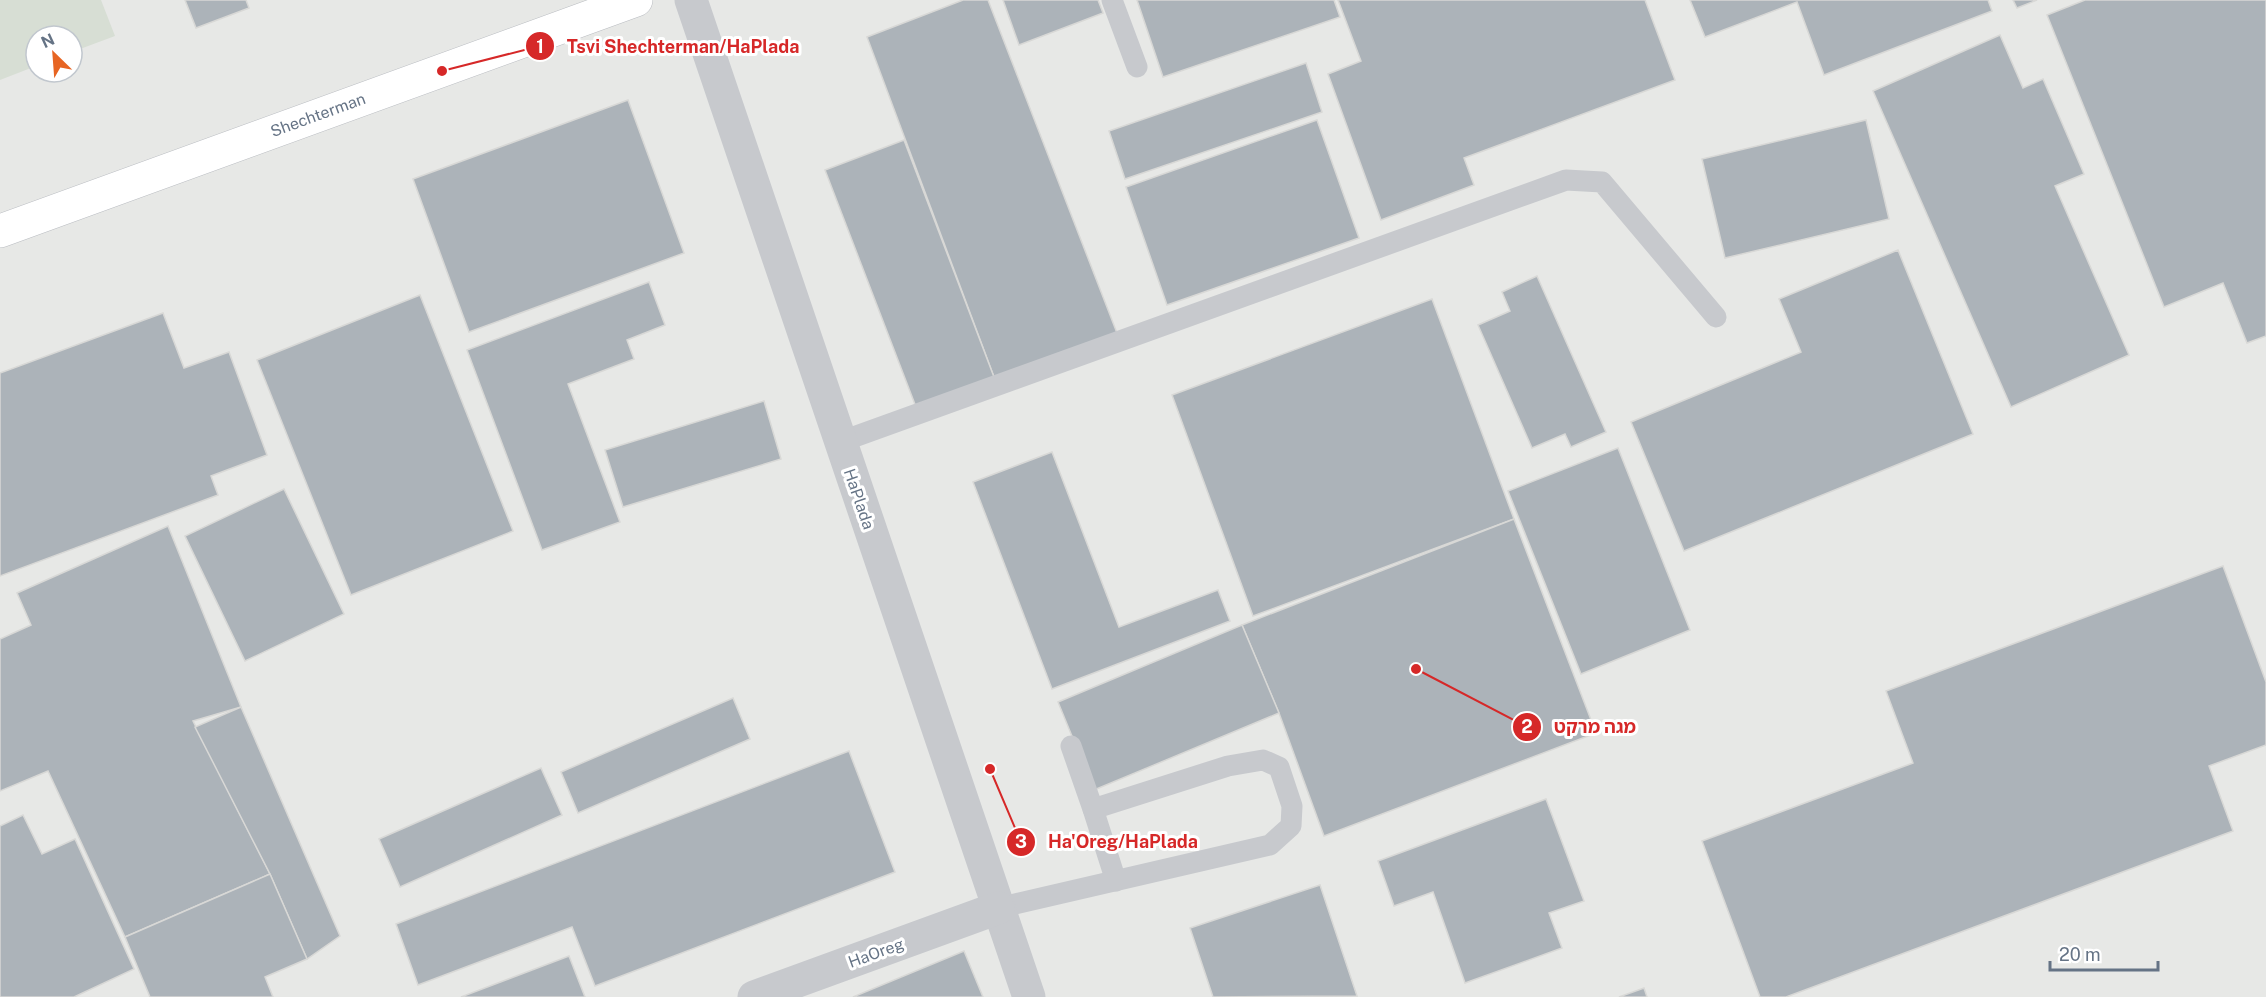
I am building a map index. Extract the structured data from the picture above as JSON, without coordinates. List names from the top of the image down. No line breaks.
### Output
{"streets":{"street":["Shechterman","HaPlada","HaOreg"]},"crossings":[["HaPlada","HaOreg"]],"places":["Tsvi Shechterman/HaPlada","מגה מרקט","Ha'Oreg/HaPlada"],"scale_bar":"20 m","north":"top left"}
